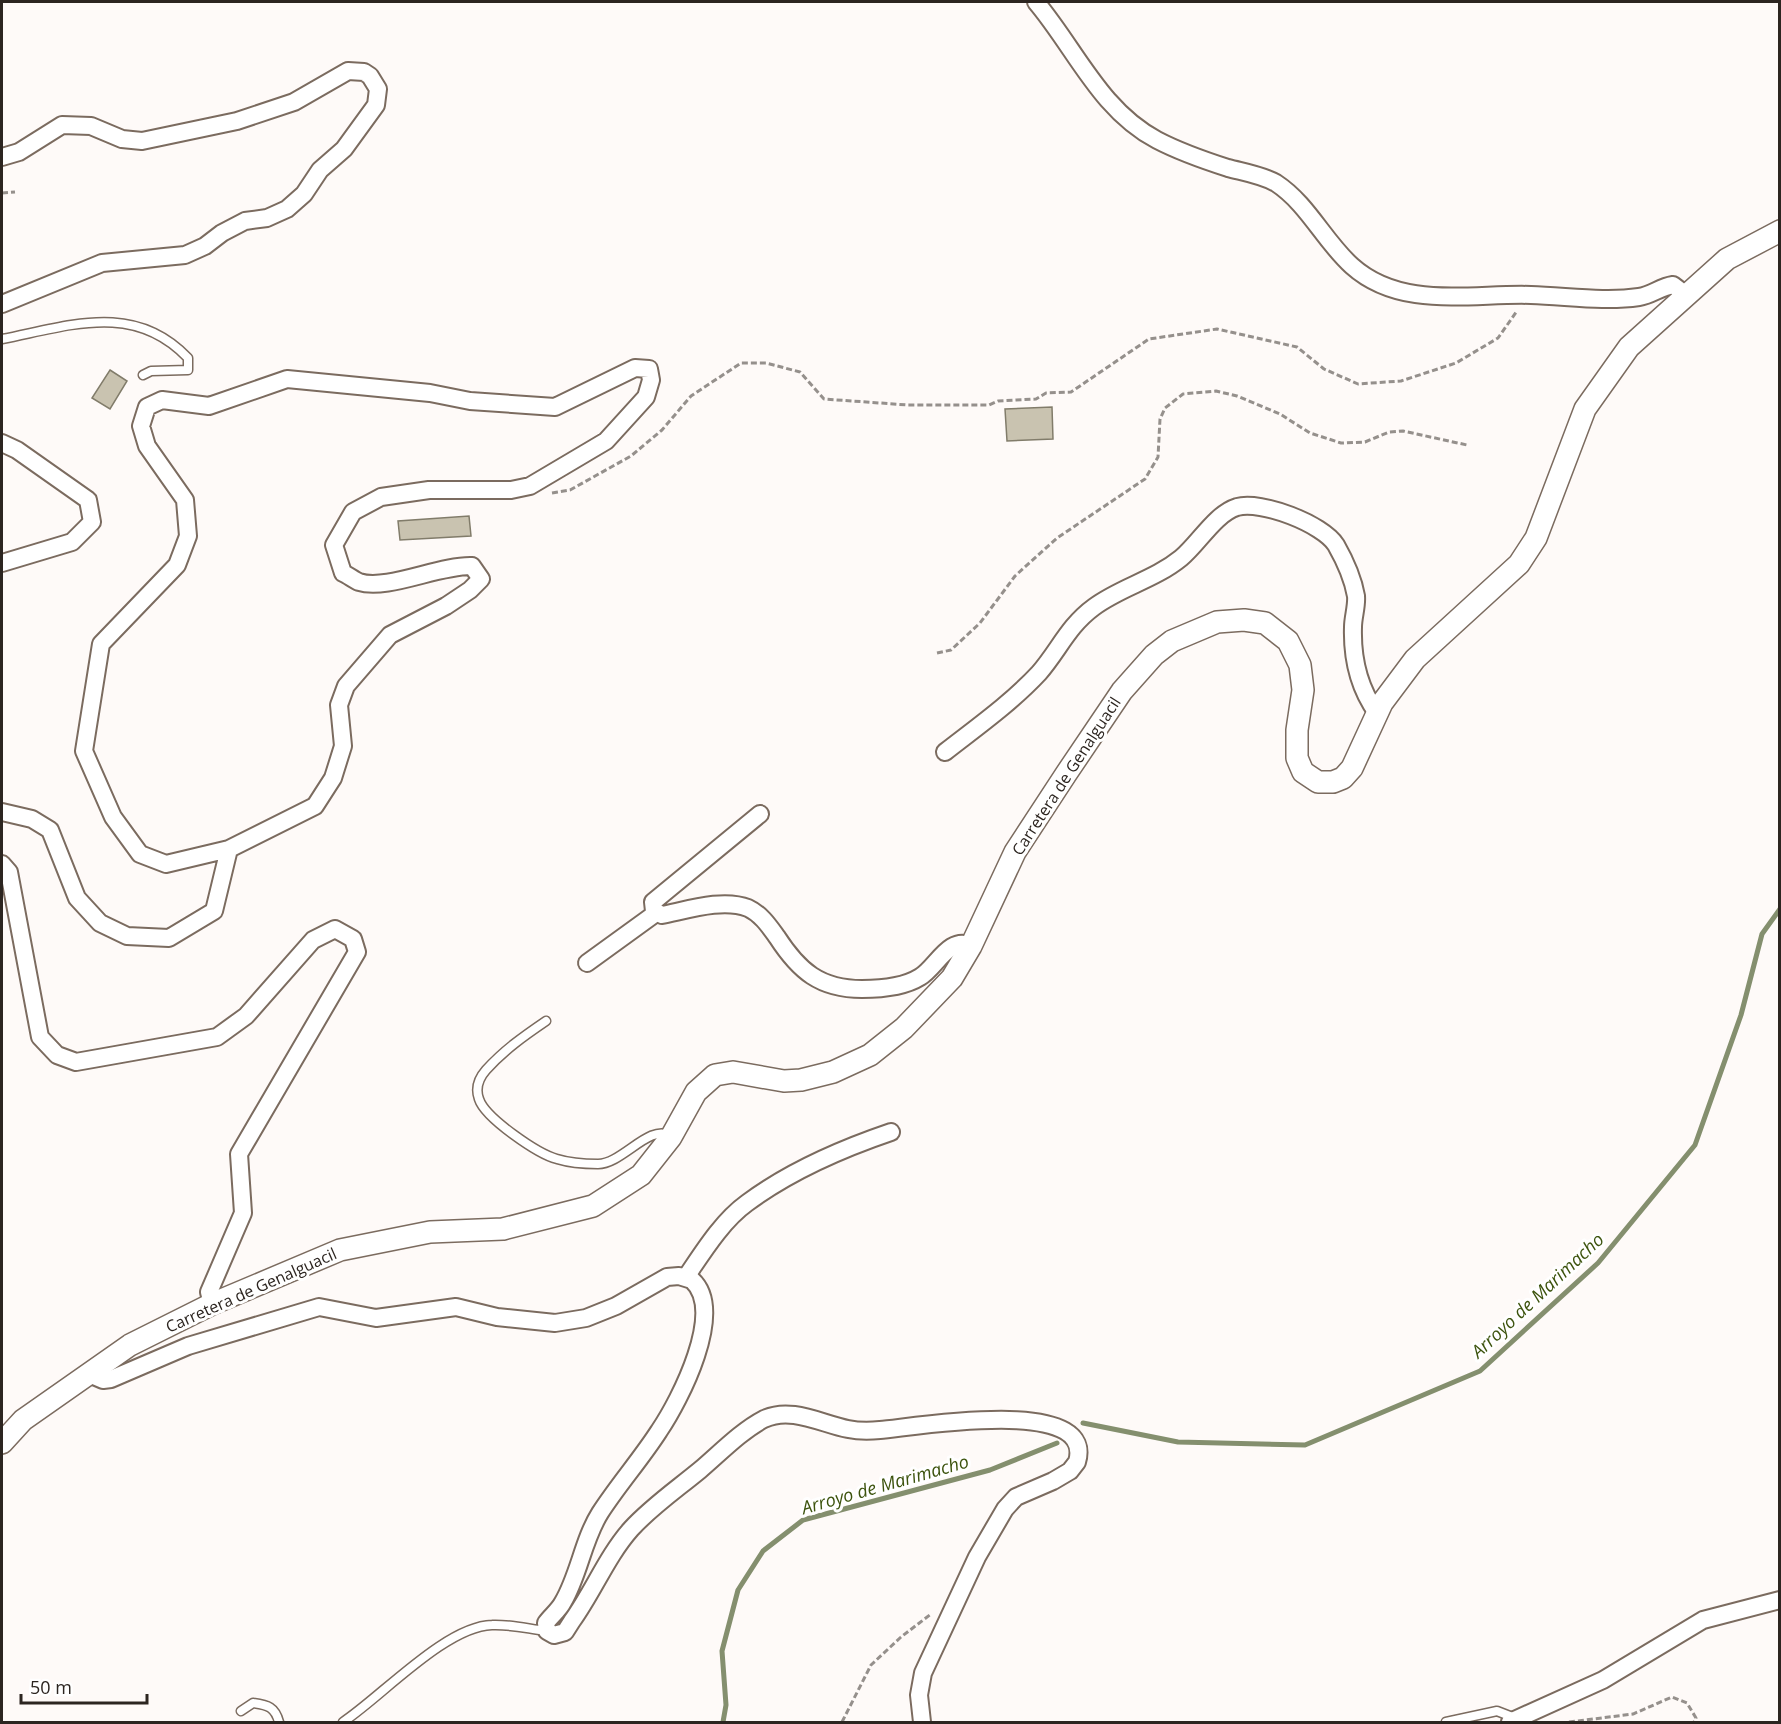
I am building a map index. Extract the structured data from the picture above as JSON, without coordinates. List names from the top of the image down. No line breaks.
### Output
{"streets":{"street":["Carretera de Genalguacil"]},"water":["Arroyo de Marimacho"],"scale_bar":"50 m"}
